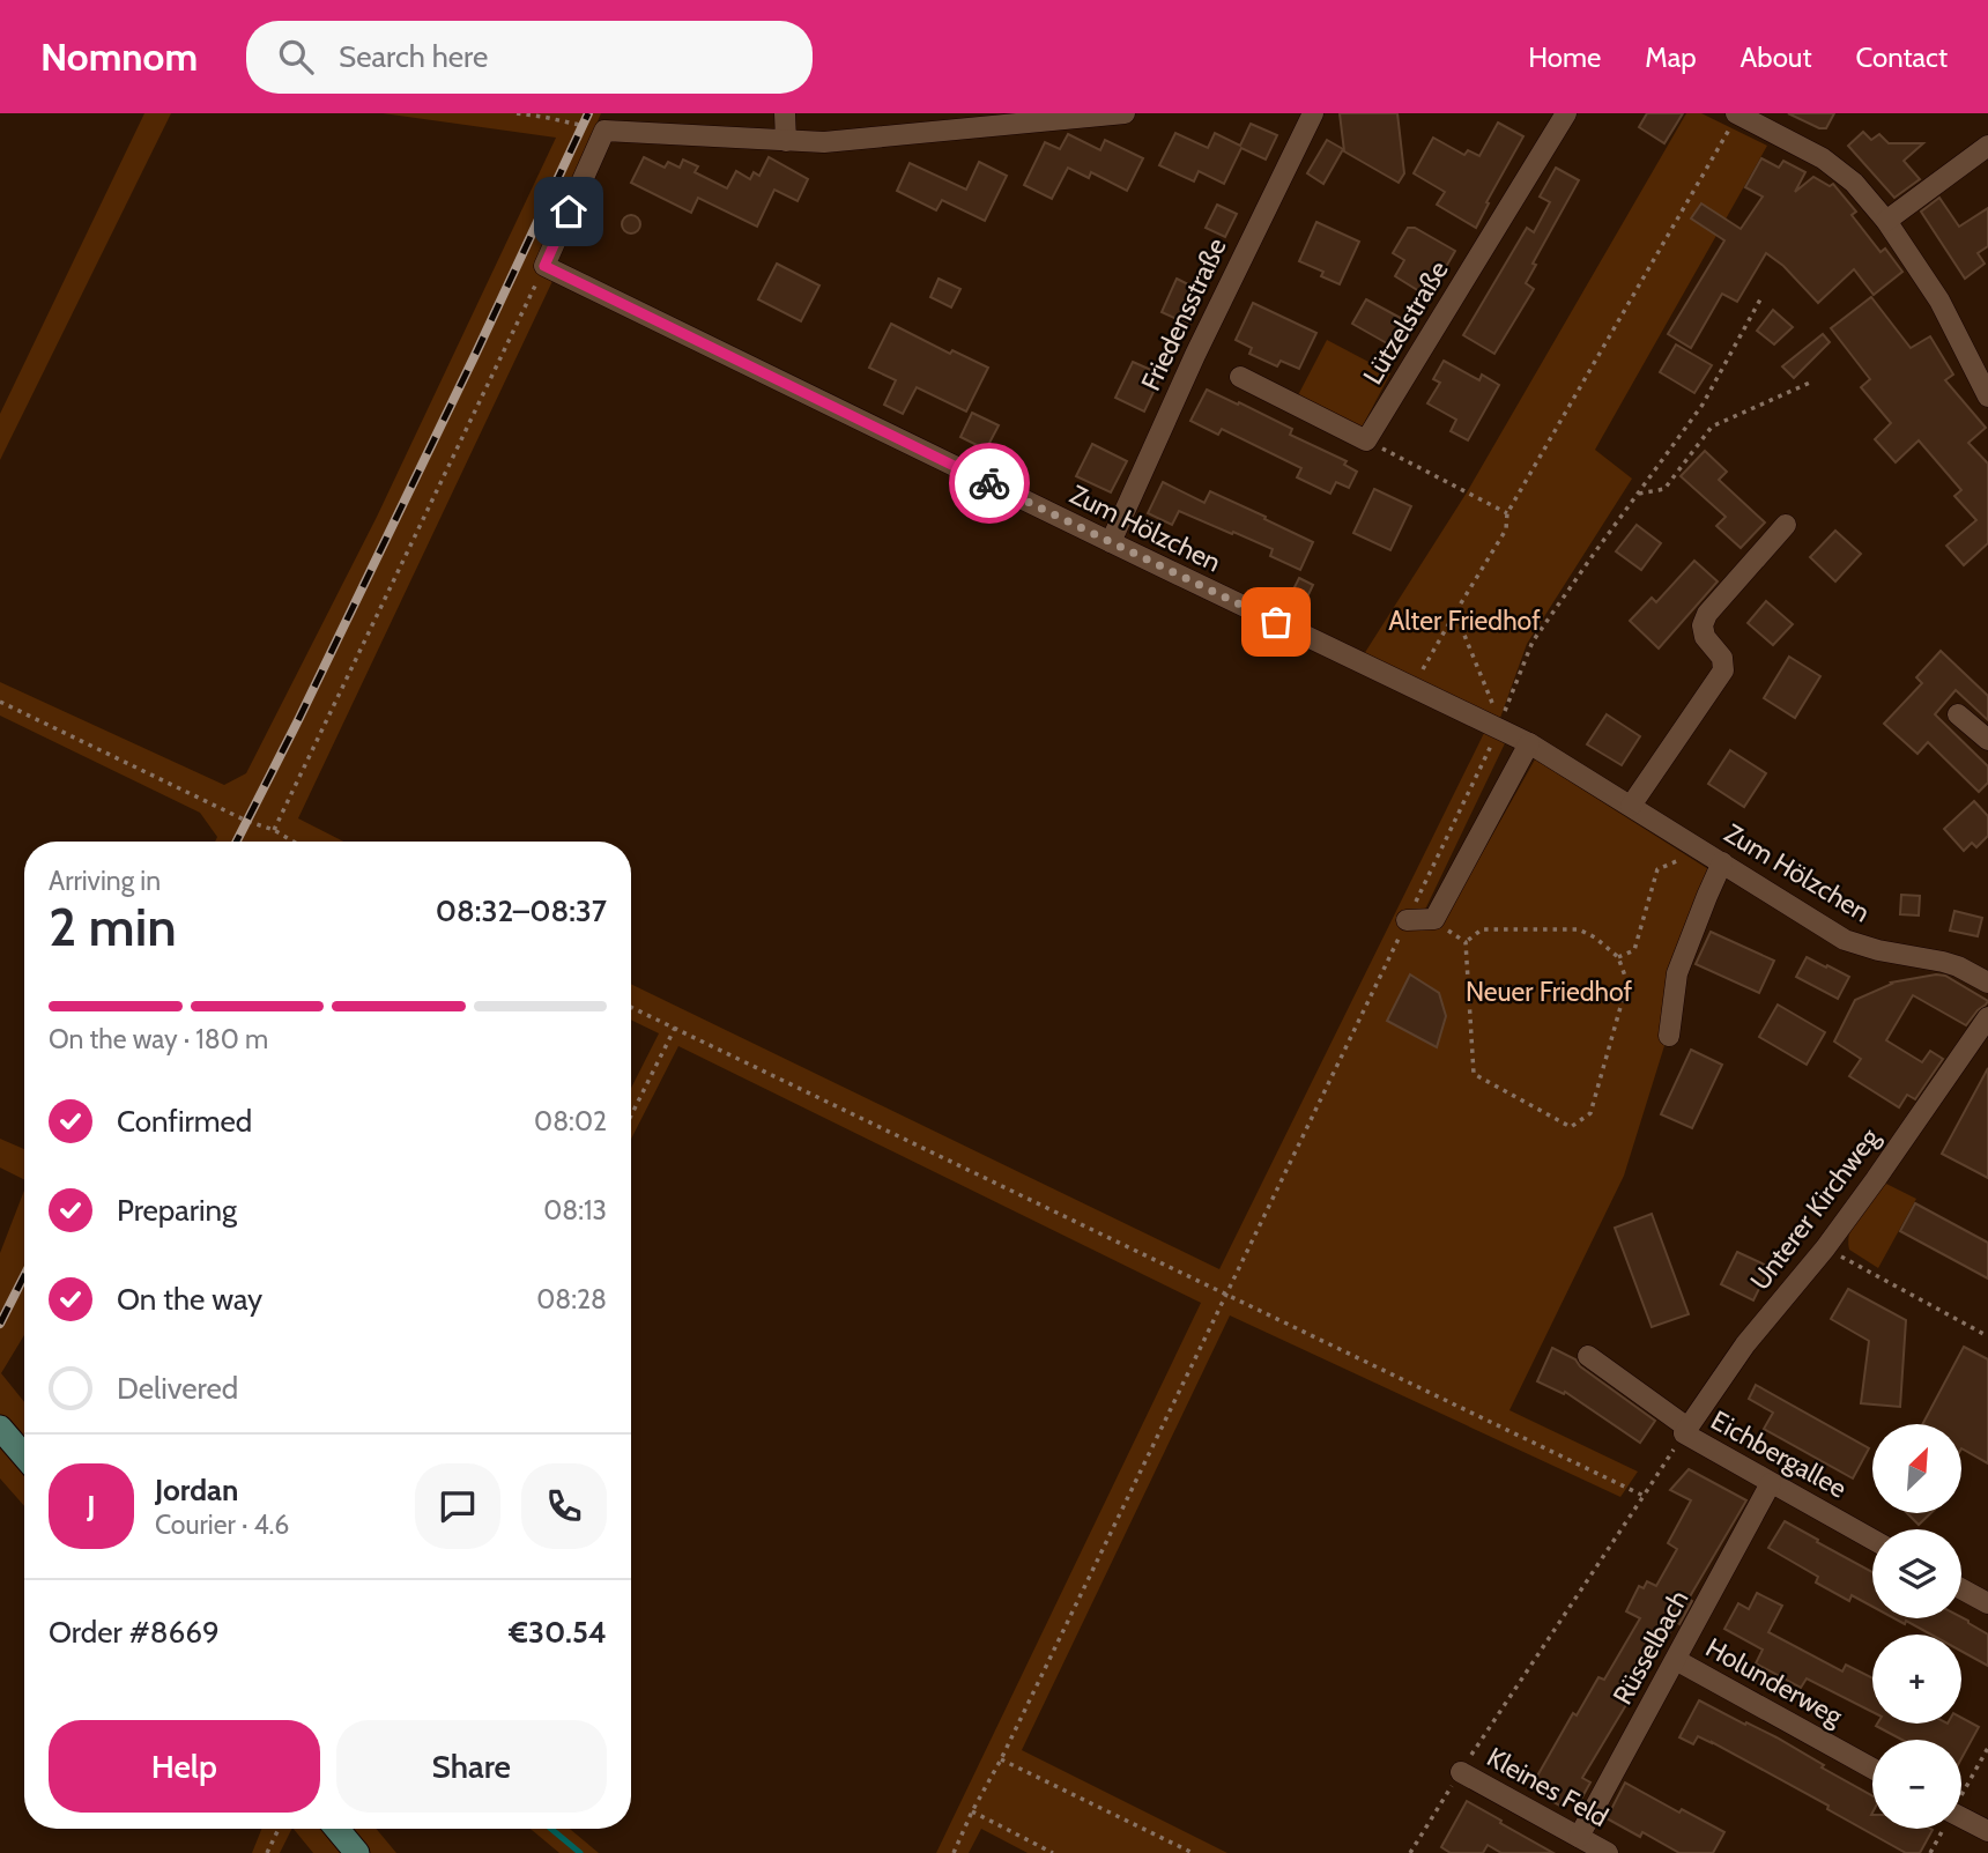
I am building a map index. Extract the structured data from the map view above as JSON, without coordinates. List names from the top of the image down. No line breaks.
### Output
{"streets":{"street":["Friedensstraße","Lützelstraße","Zum Hölzchen","Unterer Kirchweg","Eichbergallee","Rüsselbach","Holunderweg","Kleines Feld"]},"crossings":[["Friedensstraße","Zum Hölzchen"],["Unterer Kirchweg","Eichbergallee"],["Eichbergallee","Rüsselbach"],["Rüsselbach","Holunderweg"],["Rüsselbach","Kleines Feld"]],"parks":["Alter Friedhof","Neuer Friedhof"],"north":"top right","page":{"header":"Nomnom","search":"Search here","nav":["Home","Map","About","Contact"],"heading":["2 min","Arriving in","08:32–08:37"],"panel":["Jordan","Courier · 4.6","Order #8669","€30.54"],"bar":"On the way · 180 m","list":[["Confirmed","08:02"],["Preparing","08:13"],["On the way","08:28"],"Delivered"],"map_buttons":["+","−"],"round":"J","buttons":["Help","Share"]}}
